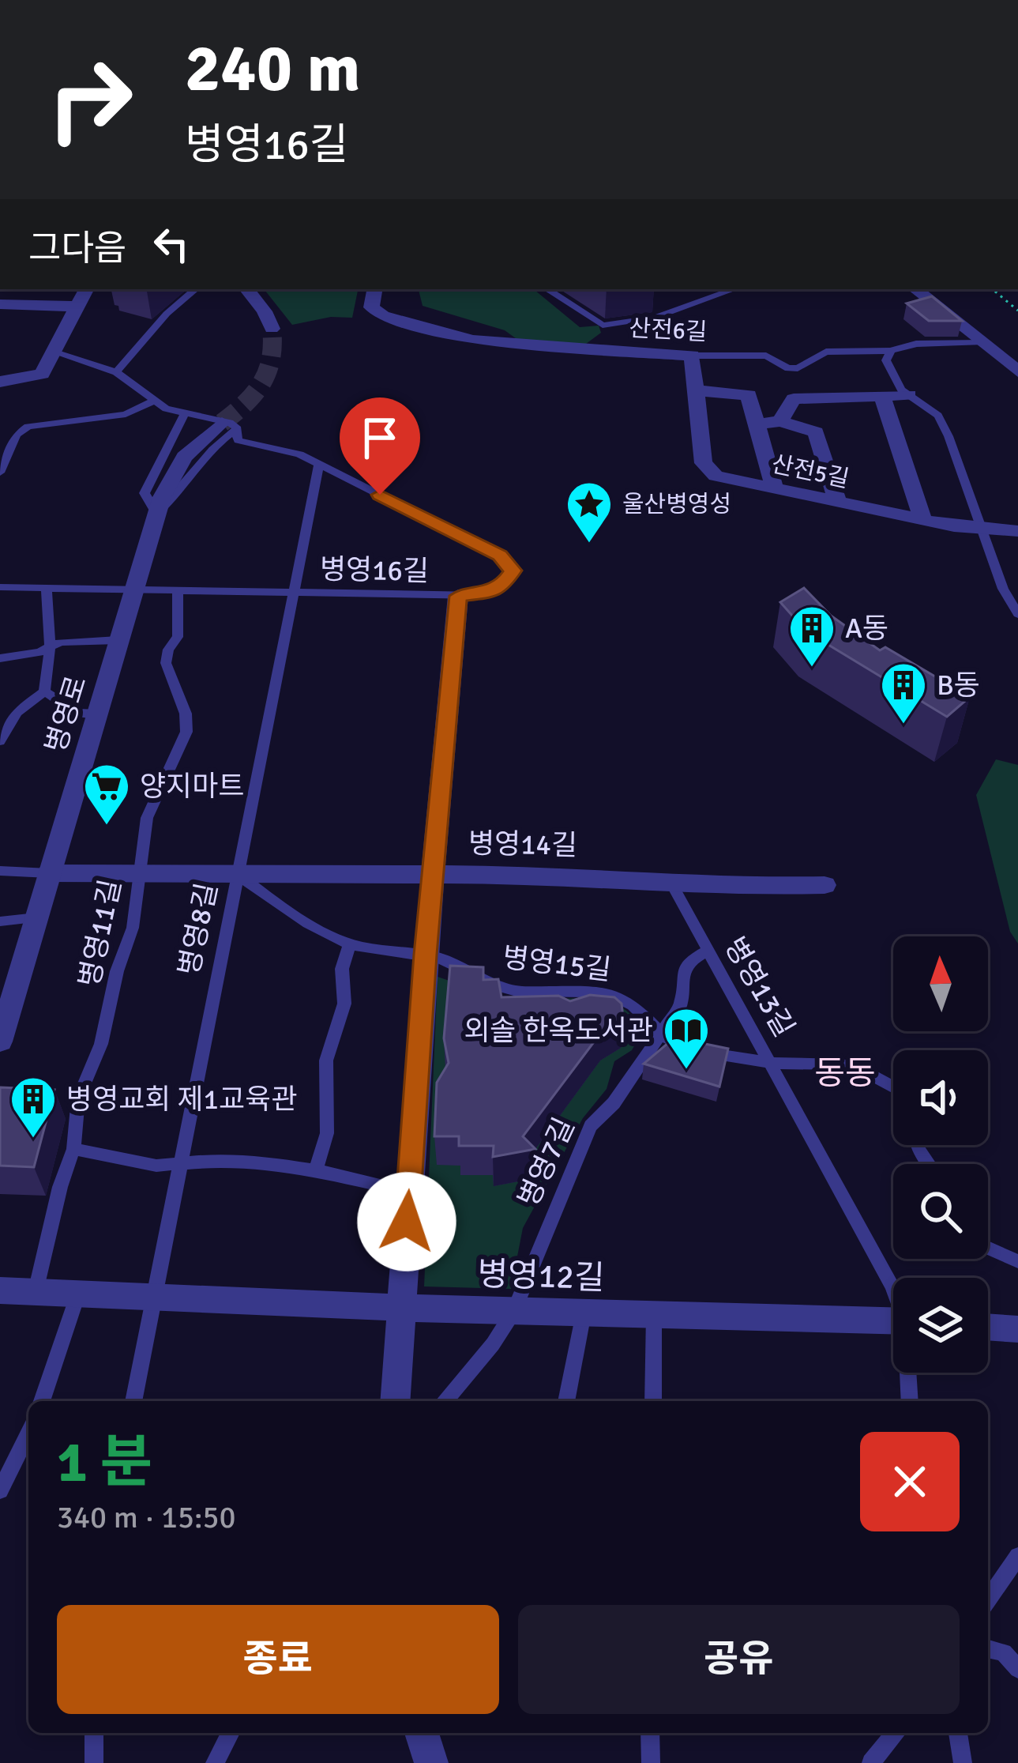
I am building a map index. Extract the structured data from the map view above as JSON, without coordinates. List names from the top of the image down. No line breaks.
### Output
{"streets":{"street":["산전6길","산전5길","병영로","병영14길","병영12길"],"lane":["병영16길","병영8길","병영11길","병영15길","병영13길","병영7길"]},"crossings":[["산전6길","산전5길"],["병영16길","병영로"],["병영16길","병영8길"],["병영16길","병영11길"],["병영로","병영14길"],["병영14길","병영8길"],["병영14길","병영11길"],["병영14길","병영15길"],["병영14길","병영13길"],["병영8길","병영15길"],["병영8길","병영12길"],["병영11길","병영12길"],["병영15길","병영13길"],["병영15길","병영7길"],["병영13길","병영7길"],["병영7길","병영12길"]],"districts":["동동"],"places":{"place":["울산병영성"],"building":["A동","B동","병영교회 제1교육관"],"supermarket":["양지마트"],"library":["외솔 한옥도서관"]},"north":"top","page":{"turn":["240 m","병영16길"],"then":"그다음","heading":["1 분","340 m · 15:50"],"buttons":["종료","공유"]}}
